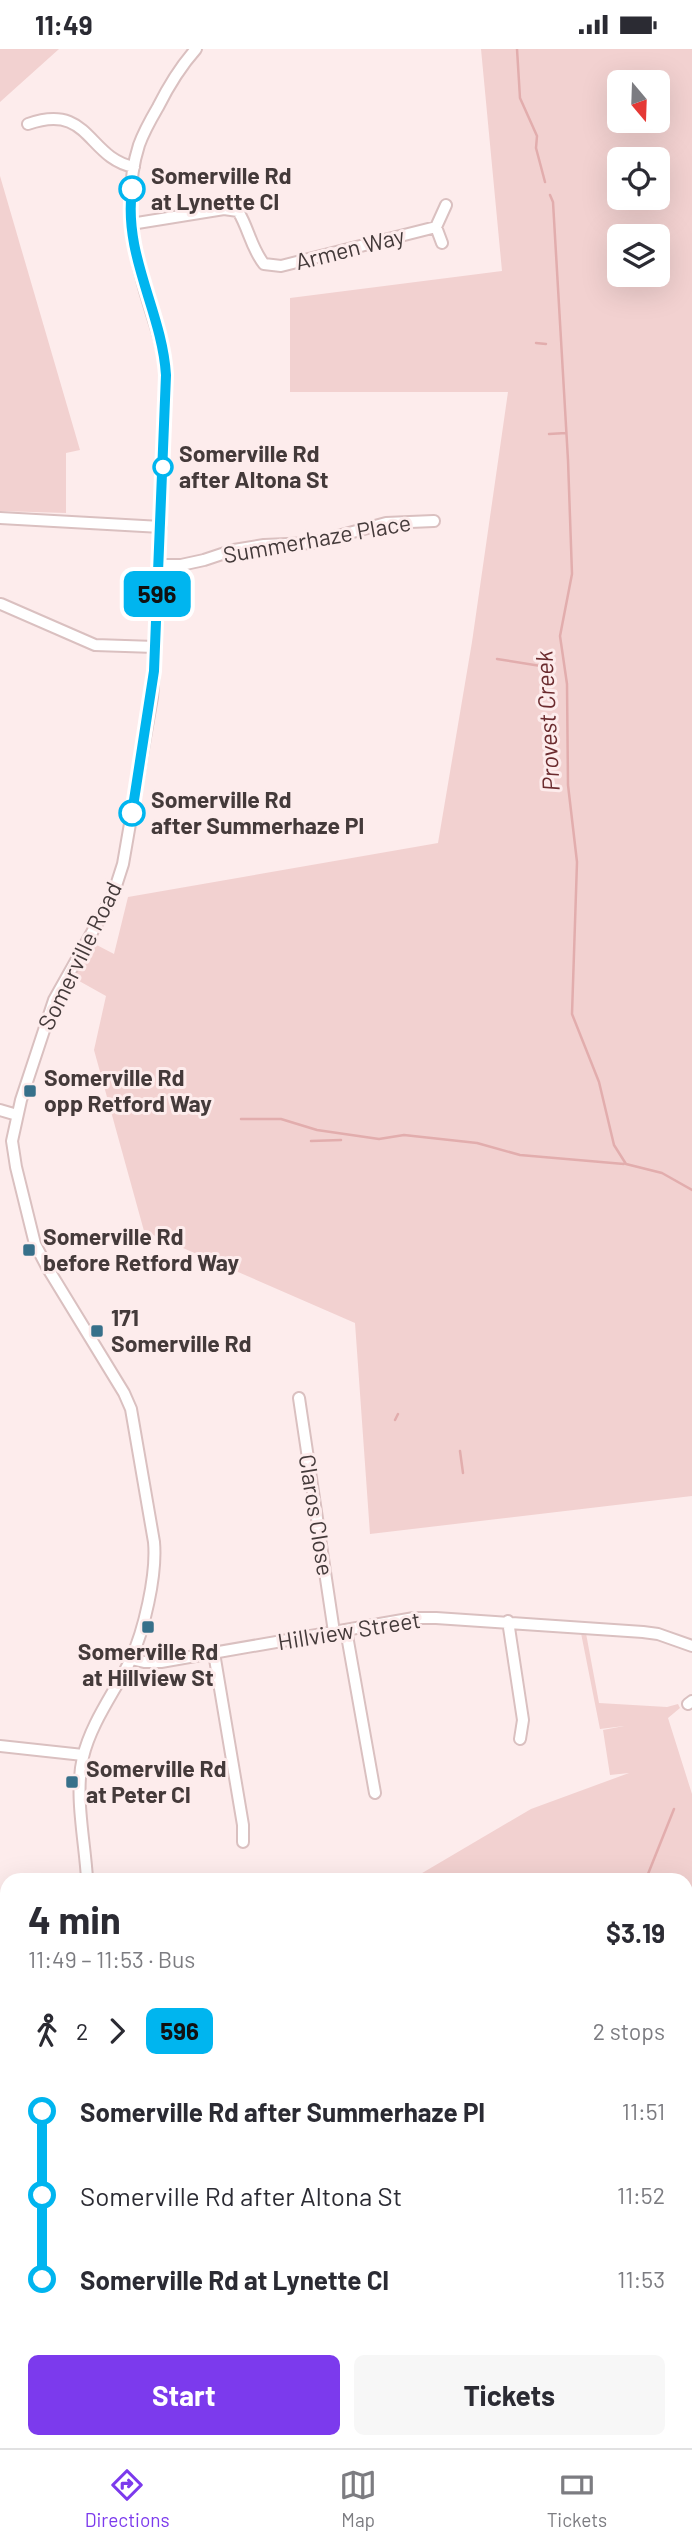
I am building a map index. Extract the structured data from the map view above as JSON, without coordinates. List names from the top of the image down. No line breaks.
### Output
{"streets":{"street":["Armen Way","Summerhaze Place","Somerville Road","Claros Close","Hillview Street"]},"crossings":[["Armen Way","Somerville Road"],["Summerhaze Place","Somerville Road"],["Somerville Road","Hillview Street"],["Claros Close","Hillview Street"]],"water":["Provest Creek"],"places":{"other":["Somerville Rd at Lynette Cl","Somerville Rd after Altona St","Somerville Rd after Summerhaze Pl"],"transit":["Somerville Rd opp Retford Way","Somerville Rd before Retford Way","171 Somerville Rd","Somerville Rd at Hillview St","Somerville Rd at Peter Cl"]},"lines":["bus line 596"],"north":"bottom","page":{"status":"11:49","on_map":"596","heading":["4 min","11:49 – 11:53 · Bus","$3.19"],"legs":["2","596","2 stops"],"list":[{"name":"Somerville Rd after Summerhaze Pl","value":"11:51"},{"name":"Somerville Rd after Altona St","value":"11:52"},{"name":"Somerville Rd at Lynette Cl","value":"11:53"}],"buttons":["Start","Tickets"],"tabs":["Directions","Map","Tickets"]}}
